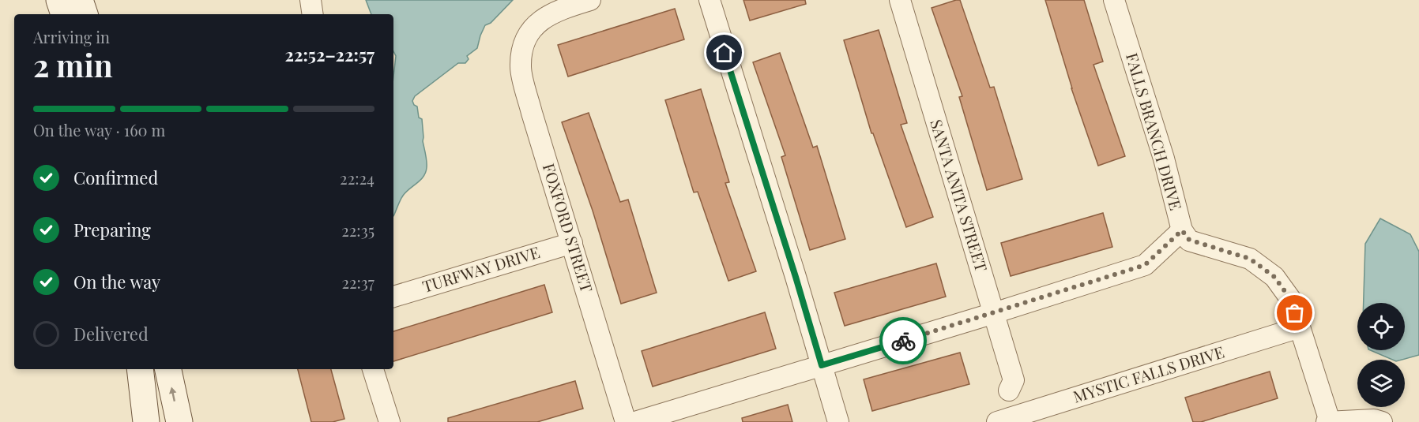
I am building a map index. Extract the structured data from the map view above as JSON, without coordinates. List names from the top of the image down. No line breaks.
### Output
{"streets":{"street":["FALLS BRANCH DRIVE","SANTA ANITA STREET","FOXFORD STREET","TURFWAY DRIVE","MYSTIC FALLS DRIVE"]},"crossings":[["FALLS BRANCH DRIVE","MYSTIC FALLS DRIVE"],["FOXFORD STREET","TURFWAY DRIVE"]],"page":{"heading":["2 min","Arriving in","22:52–22:57"],"bar":"On the way · 160 m","list":[["Confirmed","22:24"],["Preparing","22:35"],["On the way","22:37"],"Delivered"]}}
